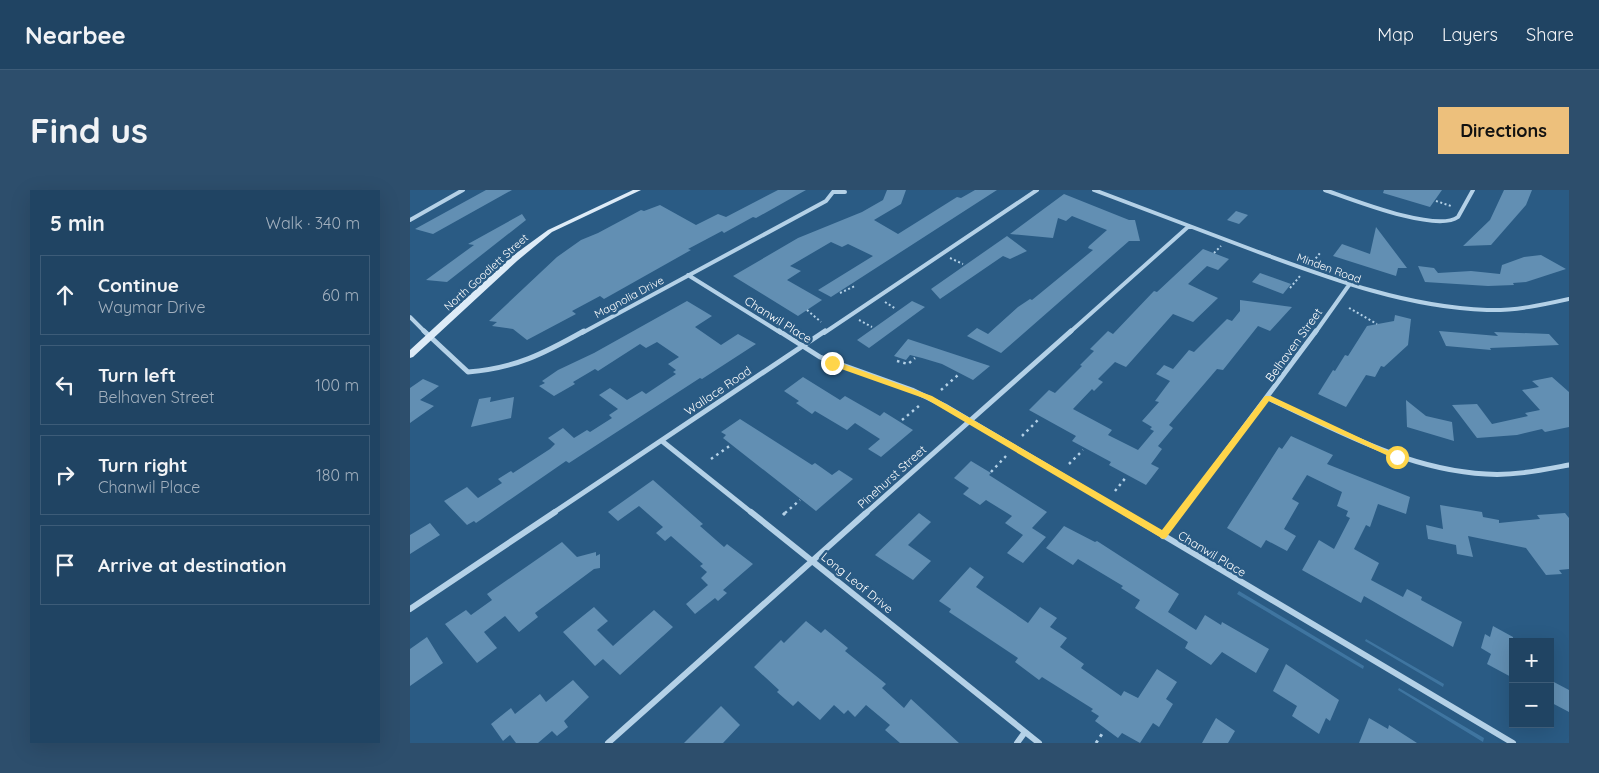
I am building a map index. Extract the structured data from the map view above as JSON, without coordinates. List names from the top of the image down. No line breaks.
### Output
{"streets":{"main road":["North Goodlett Street"],"street":["Minden Road","Magnolia Drive","Chanwil Place","Belhaven Street","Wallace Road","Pinehurst Street","Long Leaf Drive"]},"crossings":[["Minden Road","Belhaven Street"],["Minden Road","Pinehurst Street"],["North Goodlett Street","Magnolia Drive"],["Magnolia Drive","Chanwil Place"],["Chanwil Place","Belhaven Street"],["Chanwil Place","Wallace Road"],["Chanwil Place","Pinehurst Street"],["Wallace Road","Long Leaf Drive"],["Pinehurst Street","Long Leaf Drive"]],"page":{"header":"Nearbee","nav":["Map","Layers","Share"],"buttons":"Directions","title":"Find us","heading":["5 min","Walk · 340 m"],"list":[["Continue","Waymar Drive","60 m"],["Turn left","Belhaven Street","100 m"],["Turn right","Chanwil Place","180 m"],"Arrive at destination"],"map_buttons":["+","−"]}}
